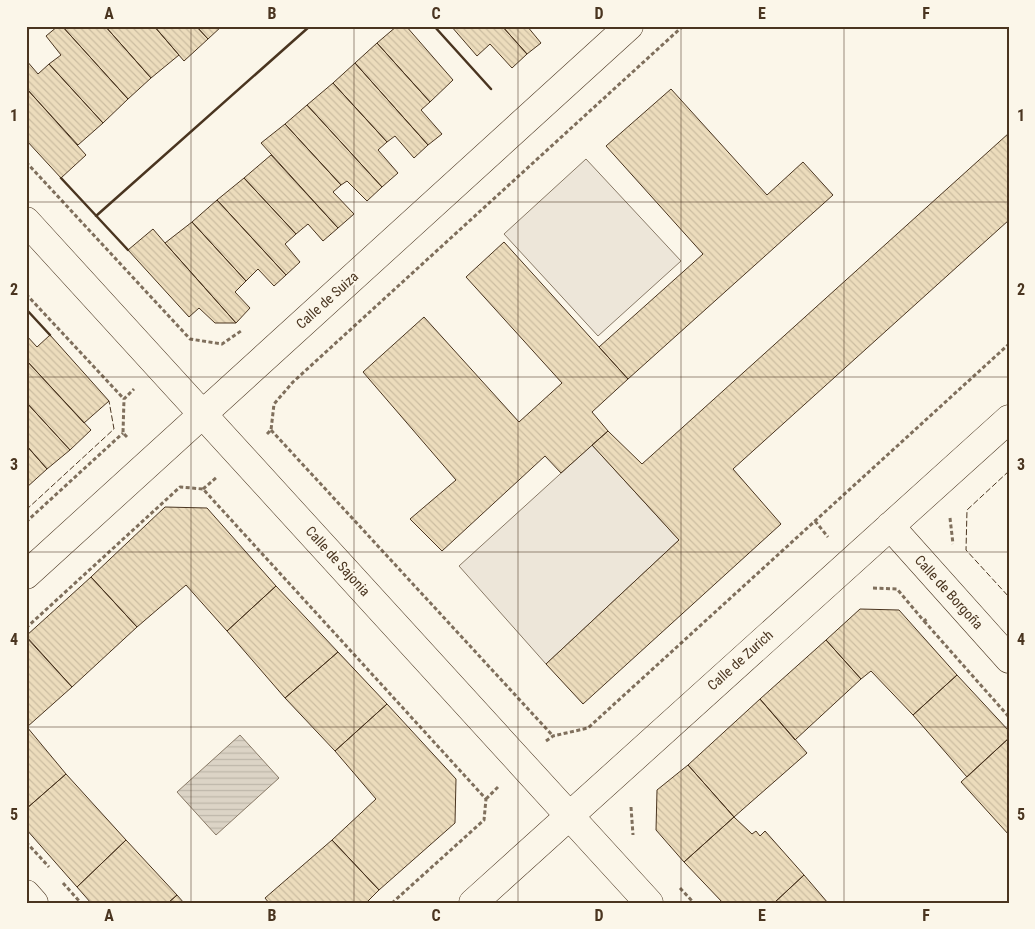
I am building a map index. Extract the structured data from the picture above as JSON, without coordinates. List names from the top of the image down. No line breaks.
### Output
{"streets":{"street":["Calle de Suiza","Calle de Sajonia","Calle de Borgoña","Calle de Zurich"]},"crossings":[["Calle de Suiza","Calle de Sajonia"],["Calle de Sajonia","Calle de Zurich"],["Calle de Borgoña","Calle de Zurich"]],"grid":{"columns":["A","B","C","D","E","F"],"rows":["1","2","3","4","5"]}}
